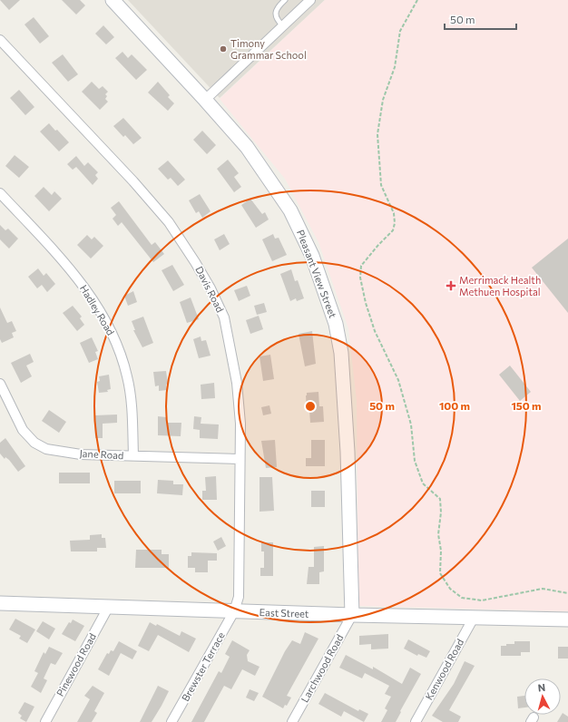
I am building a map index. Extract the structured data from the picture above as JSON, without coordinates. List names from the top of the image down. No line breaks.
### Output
{"streets":{"street":["Pleasant View Street","Davis Road","Hadley Road","Jane Road","East Street","Pinewood Road","Brewster Terrace","Larchwood Road","Kenwood Road"]},"crossings":[["Pleasant View Street","East Street"],["Pleasant View Street","Larchwood Road"],["Davis Road","Jane Road"],["Davis Road","East Street"],["Davis Road","Brewster Terrace"],["Hadley Road","Jane Road"],["East Street","Pinewood Road"],["East Street","Brewster Terrace"],["East Street","Larchwood Road"],["East Street","Kenwood Road"]],"places":{"other":["Timony Grammar School"],"health":["Merrimack Health Methuen Hospital"]},"scale_bar":"50 m","north":"top","rings":["50 m","100 m","150 m"]}
